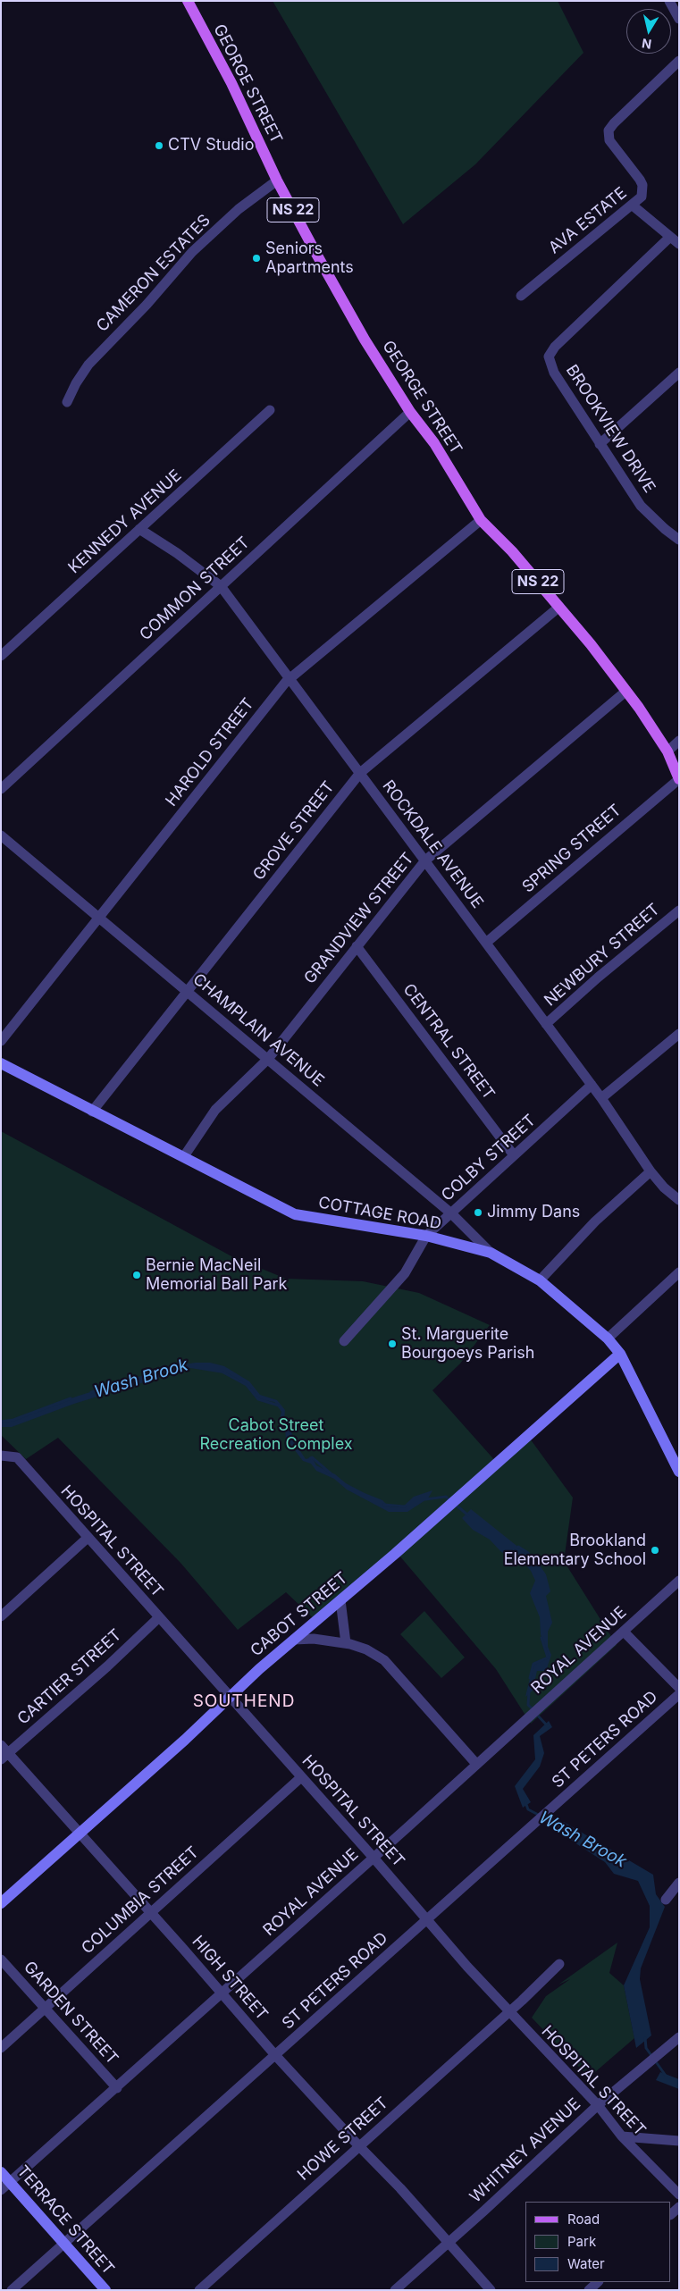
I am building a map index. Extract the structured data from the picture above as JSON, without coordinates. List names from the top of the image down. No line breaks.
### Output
{"streets":{"main road":["GEORGE STREET","NS 22"],"street":["AVA ESTATE","CAMERON ESTATES","BROOKVIEW DRIVE","KENNEDY AVENUE","COMMON STREET","HAROLD STREET","GROVE STREET","ROCKDALE AVENUE","SPRING STREET","GRANDVIEW STREET","NEWBURY STREET","CHAMPLAIN AVENUE","CENTRAL STREET","COLBY STREET","COTTAGE ROAD","HOSPITAL STREET","CABOT STREET","ROYAL AVENUE","CARTIER STREET","ST PETERS ROAD","COLUMBIA STREET","HIGH STREET","GARDEN STREET","HOWE STREET","WHITNEY AVENUE","TERRACE STREET"]},"crossings":[["GEORGE STREET","CAMERON ESTATES"],["GEORGE STREET","COMMON STREET"],["GEORGE STREET","HAROLD STREET"],["GEORGE STREET","GROVE STREET"],["GEORGE STREET","SPRING STREET"],["GEORGE STREET","GRANDVIEW STREET"],["KENNEDY AVENUE","ROCKDALE AVENUE"],["COMMON STREET","ROCKDALE AVENUE"],["HAROLD STREET","ROCKDALE AVENUE"],["HAROLD STREET","CHAMPLAIN AVENUE"],["GROVE STREET","ROCKDALE AVENUE"],["GROVE STREET","CHAMPLAIN AVENUE"],["GROVE STREET","COTTAGE ROAD"],["ROCKDALE AVENUE","SPRING STREET"],["ROCKDALE AVENUE","GRANDVIEW STREET"],["ROCKDALE AVENUE","NEWBURY STREET"],["ROCKDALE AVENUE","COLBY STREET"],["GRANDVIEW STREET","CHAMPLAIN AVENUE"],["GRANDVIEW STREET","CENTRAL STREET"],["GRANDVIEW STREET","COTTAGE ROAD"],["CHAMPLAIN AVENUE","COLBY STREET"],["CHAMPLAIN AVENUE","COTTAGE ROAD"],["CENTRAL STREET","COLBY STREET"],["COLBY STREET","COTTAGE ROAD"],["COTTAGE ROAD","CABOT STREET"],["HOSPITAL STREET","CABOT STREET"],["HOSPITAL STREET","ROYAL AVENUE"],["HOSPITAL STREET","CARTIER STREET"],["HOSPITAL STREET","ST PETERS ROAD"],["HOSPITAL STREET","COLUMBIA STREET"],["HOSPITAL STREET","HOWE STREET"],["HOSPITAL STREET","WHITNEY AVENUE"],["CABOT STREET","HIGH STREET"],["ROYAL AVENUE","HIGH STREET"],["ROYAL AVENUE","GARDEN STREET"],["ROYAL AVENUE","TERRACE STREET"],["CARTIER STREET","HIGH STREET"],["ST PETERS ROAD","HIGH STREET"],["ST PETERS ROAD","TERRACE STREET"],["COLUMBIA STREET","HIGH STREET"],["COLUMBIA STREET","GARDEN STREET"],["HIGH STREET","HOWE STREET"],["HIGH STREET","WHITNEY AVENUE"]],"districts":["SOUTHEND"],"water":["Wash Brook"],"parks":["Cabot Street Recreation Complex"],"places":["CTV Studio","Seniors Apartments","Jimmy Dans","Bernie MacNeil Memorial Ball Park","St. Marguerite Bourgoeys Parish","Brookland Elementary School"],"legend":["Road","Park","Water"],"north":"bottom"}
